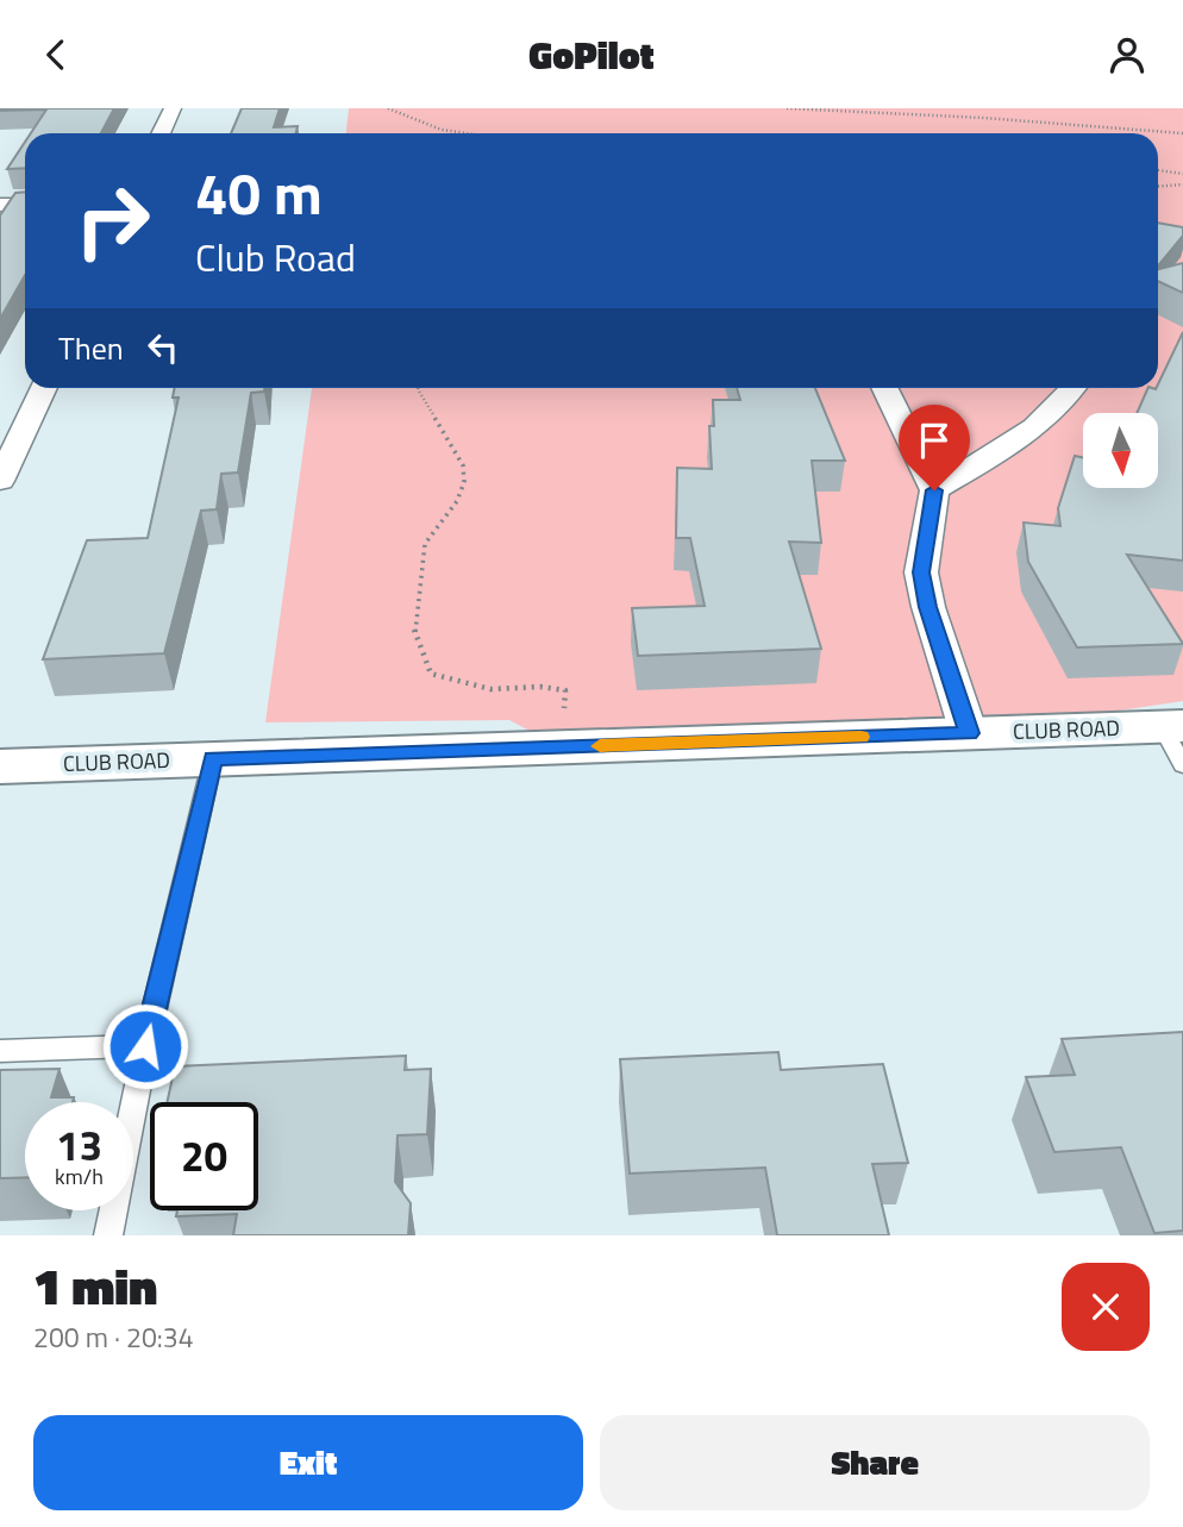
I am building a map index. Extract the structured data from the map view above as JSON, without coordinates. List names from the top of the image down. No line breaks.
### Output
{"streets":{"street":["CLUB ROAD"]},"north":"bottom","page":{"header":"GoPilot","turn":["40 m","Club Road"],"then":"Then","speed":"13 km/h","limit":"20","heading":["1 min","200 m · 20:34"],"buttons":["Exit","Share"]}}
